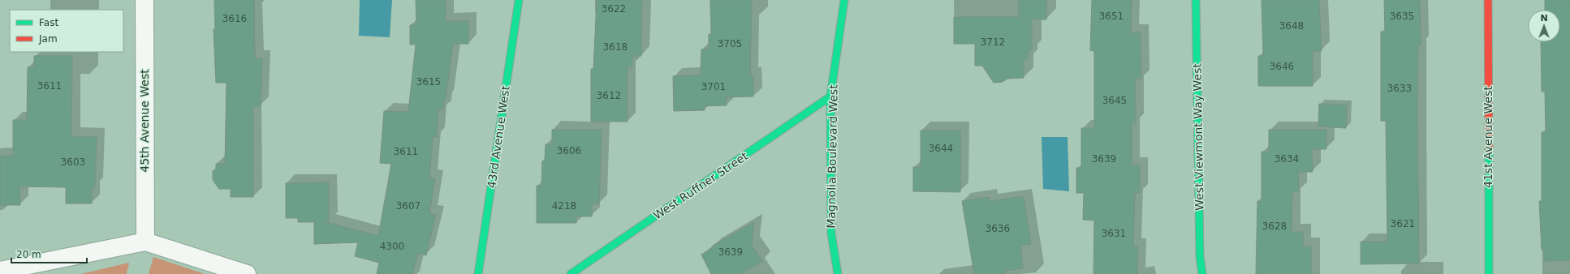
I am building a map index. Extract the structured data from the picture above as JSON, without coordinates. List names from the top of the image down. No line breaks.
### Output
{"streets":{"street":["45th Avenue West","43rd Avenue West","West Viewmont Way West","41st Avenue West","Magnolia Boulevard West","West Ruffner Street"]},"crossings":[["Magnolia Boulevard West","West Ruffner Street"]],"house_numbers":["3622","3651","3635","3616","3648","3712","3705","3618","3646","3615","3611","3701","3633","3612","3645","3644","3606","3611","3639","3634","3603","3607","4218","3621","3628","3636","3631","4300","3639"],"legend":["Fast","Jam"],"scale_bar":"20 m","north":"top"}
